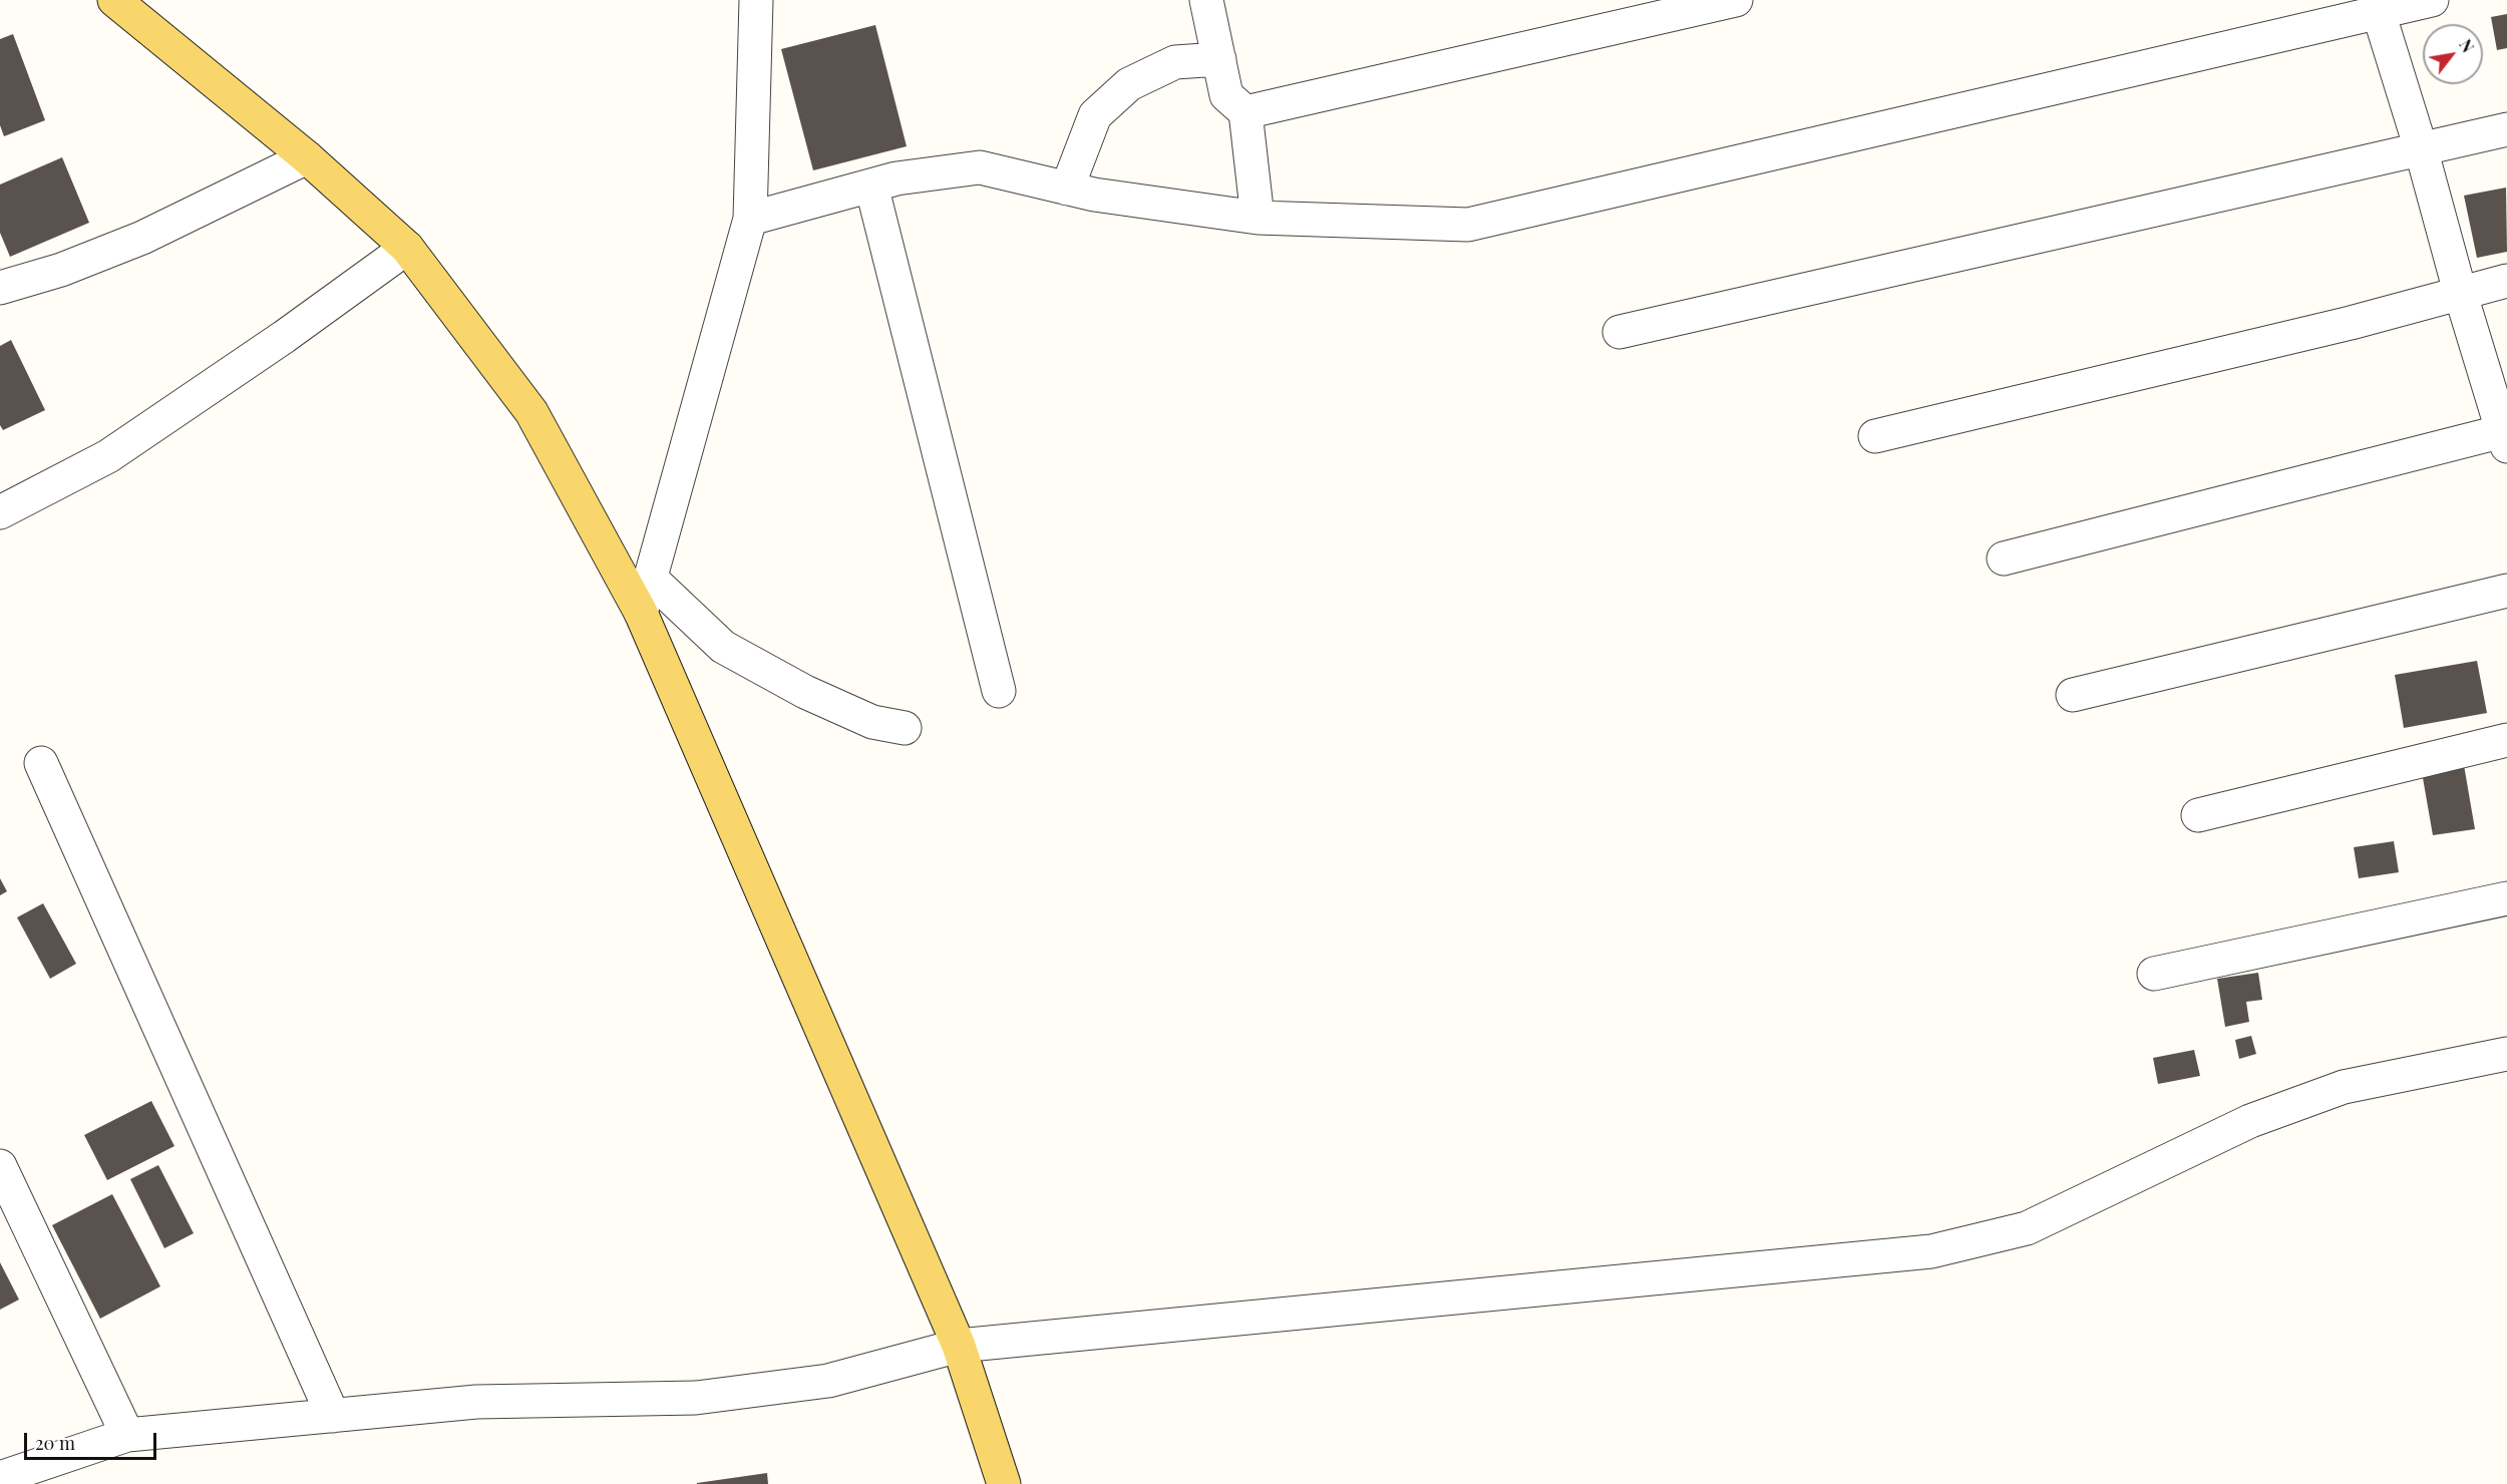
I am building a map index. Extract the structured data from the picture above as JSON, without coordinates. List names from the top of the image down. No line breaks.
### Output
{"scale_bar":"20 m","north":"top right"}
